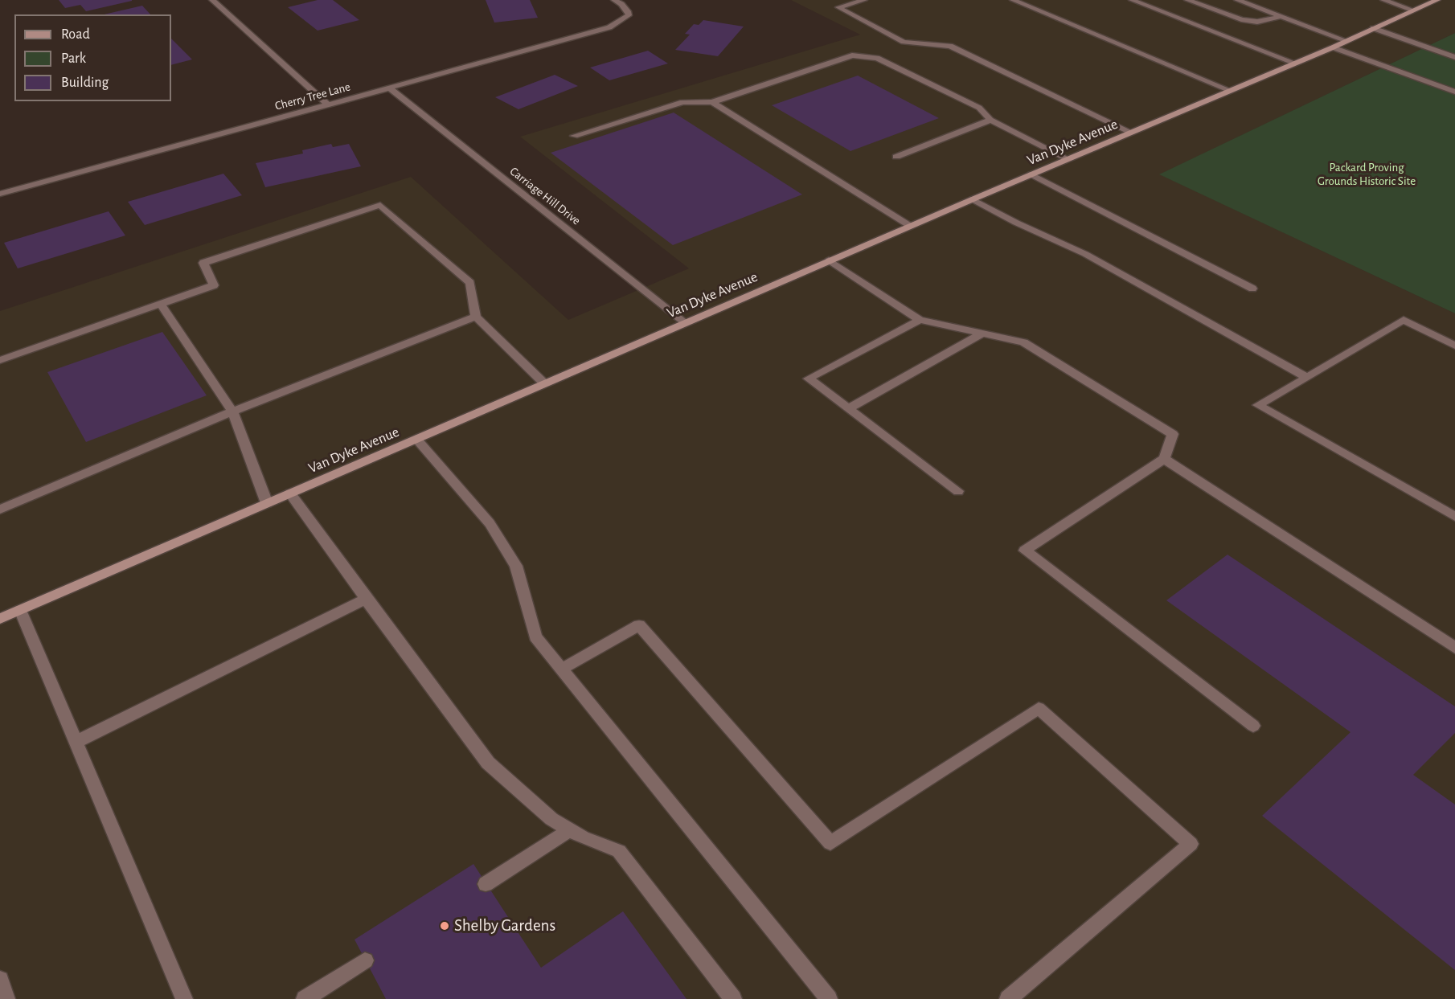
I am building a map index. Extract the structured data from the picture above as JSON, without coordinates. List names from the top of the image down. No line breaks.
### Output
{"streets":{"main road":["Van Dyke Avenue"],"street":["Cherry Tree Lane","Carriage Hill Drive"]},"crossings":[["Cherry Tree Lane","Carriage Hill Drive"],["Van Dyke Avenue","Carriage Hill Drive"]],"parks":["Packard Proving Grounds Historic Site"],"places":["Shelby Gardens"],"legend":["Road","Park","Building"]}
